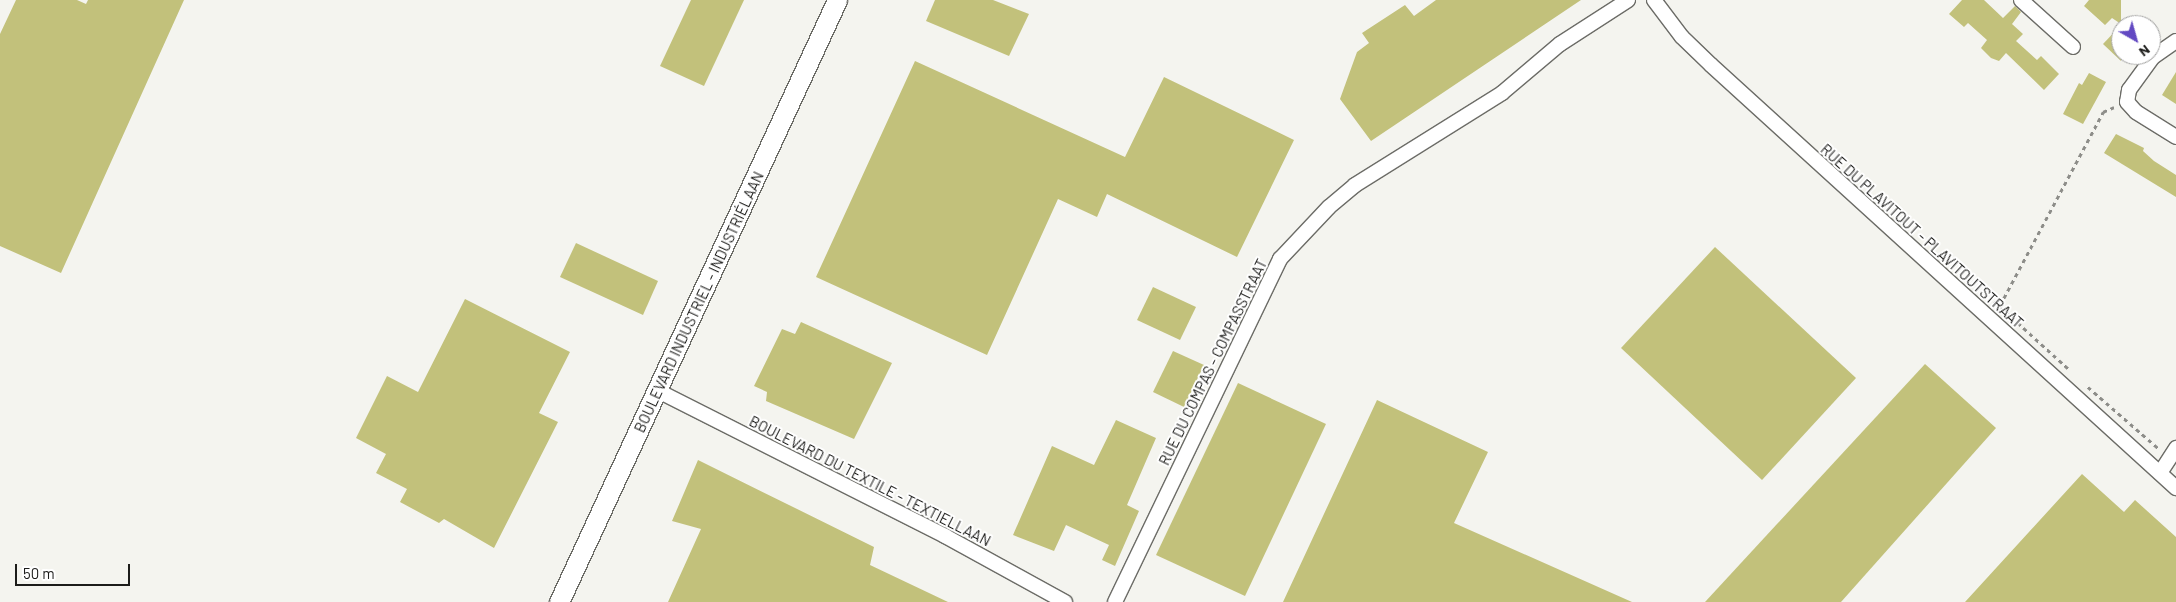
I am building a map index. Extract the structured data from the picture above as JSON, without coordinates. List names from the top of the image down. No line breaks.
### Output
{"streets":{"main road":["BOULEVARD INDUSTRIEL - INDUSTRIÉLAAN"],"street":["RUE DU PLAVITOUT - PLAVITOUTSTRAAT","RUE DU COMPAS - COMPASSTRAAT","BOULEVARD DU TEXTILE - TEXTIELLAAN"]},"crossings":[["BOULEVARD INDUSTRIEL - INDUSTRIÉLAAN","BOULEVARD DU TEXTILE - TEXTIELLAAN"]],"scale_bar":"50 m","north":"bottom right"}
